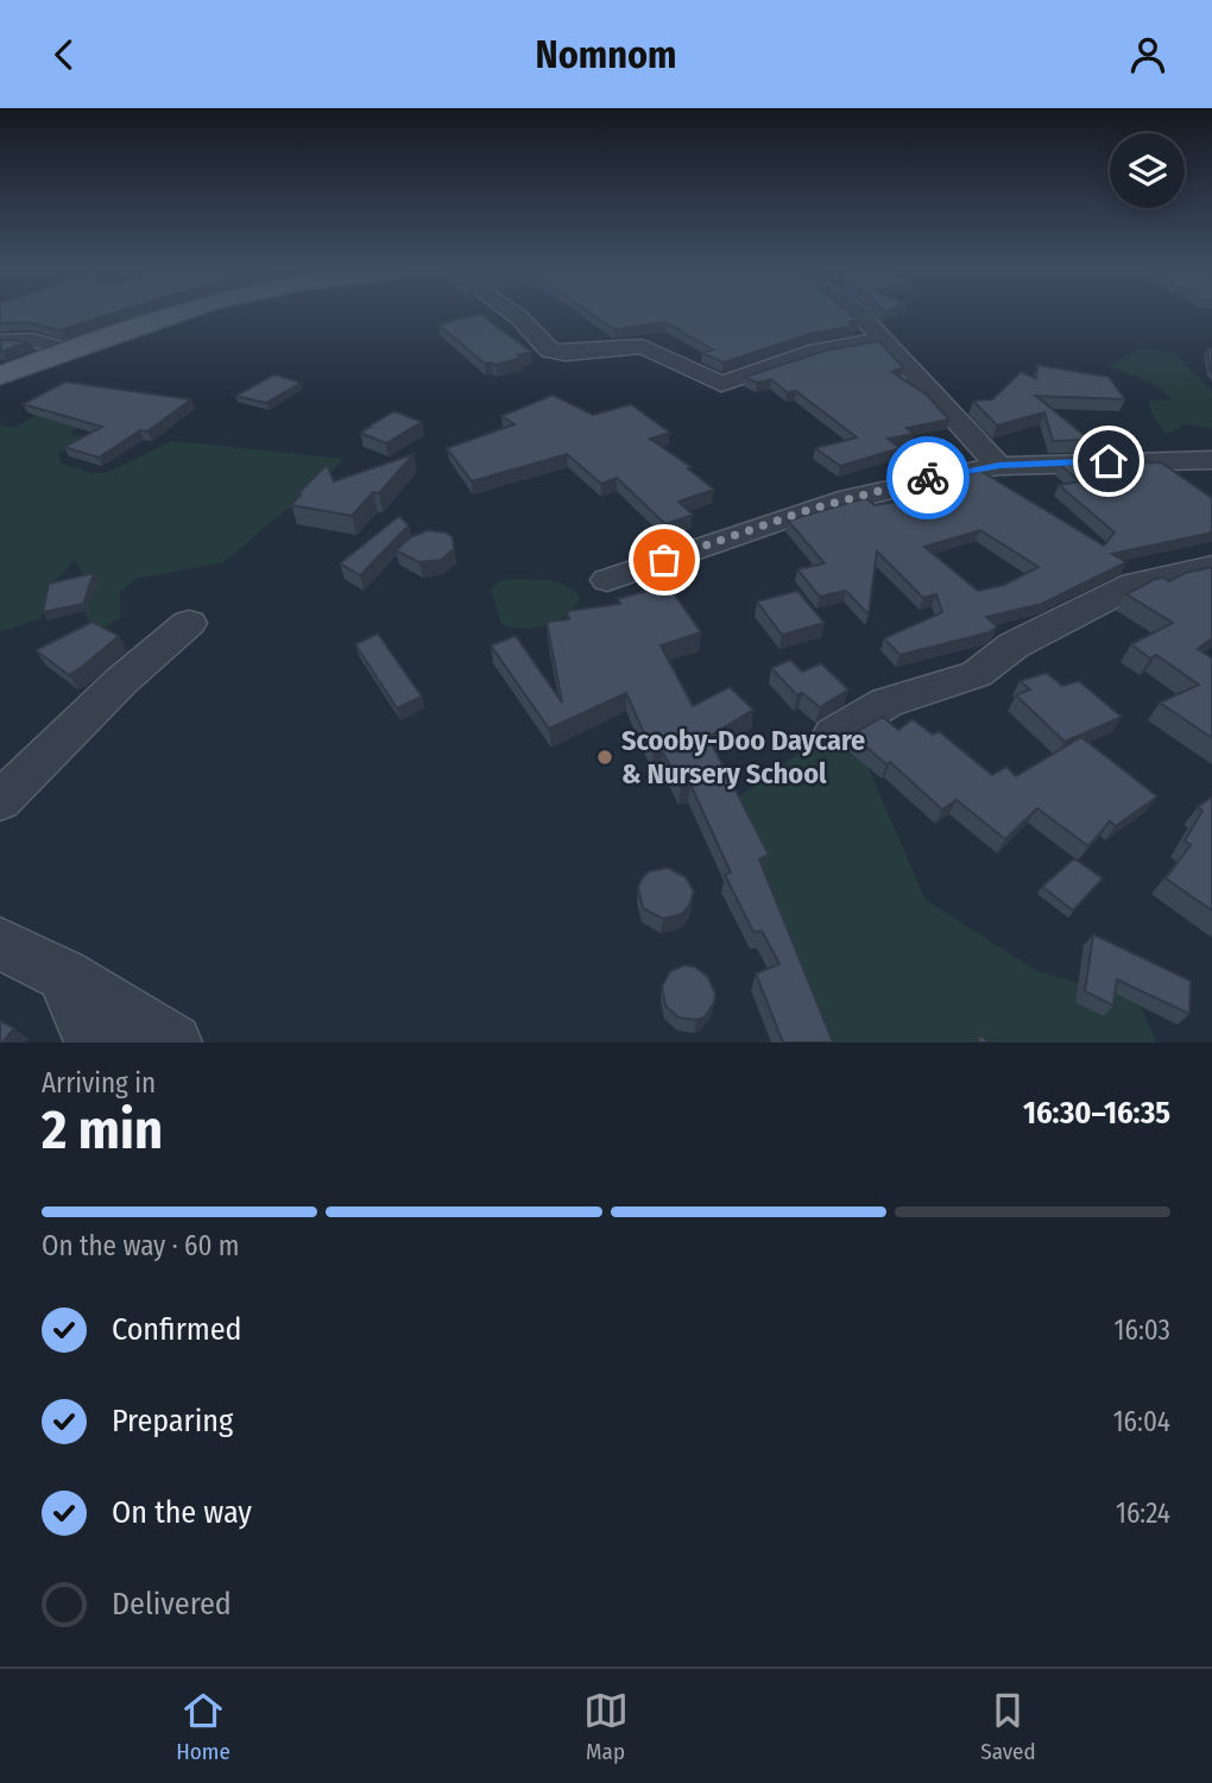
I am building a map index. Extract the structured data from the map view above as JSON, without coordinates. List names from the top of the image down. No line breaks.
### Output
{"places":["Scooby-Doo Daycare & Nursery School"],"page":{"header":"Nomnom","heading":["2 min","Arriving in","16:30–16:35"],"bar":"On the way · 60 m","list":[["Confirmed","16:03"],["Preparing","16:04"],["On the way","16:24"],"Delivered"],"tabs":["Home","Map","Saved"]}}
